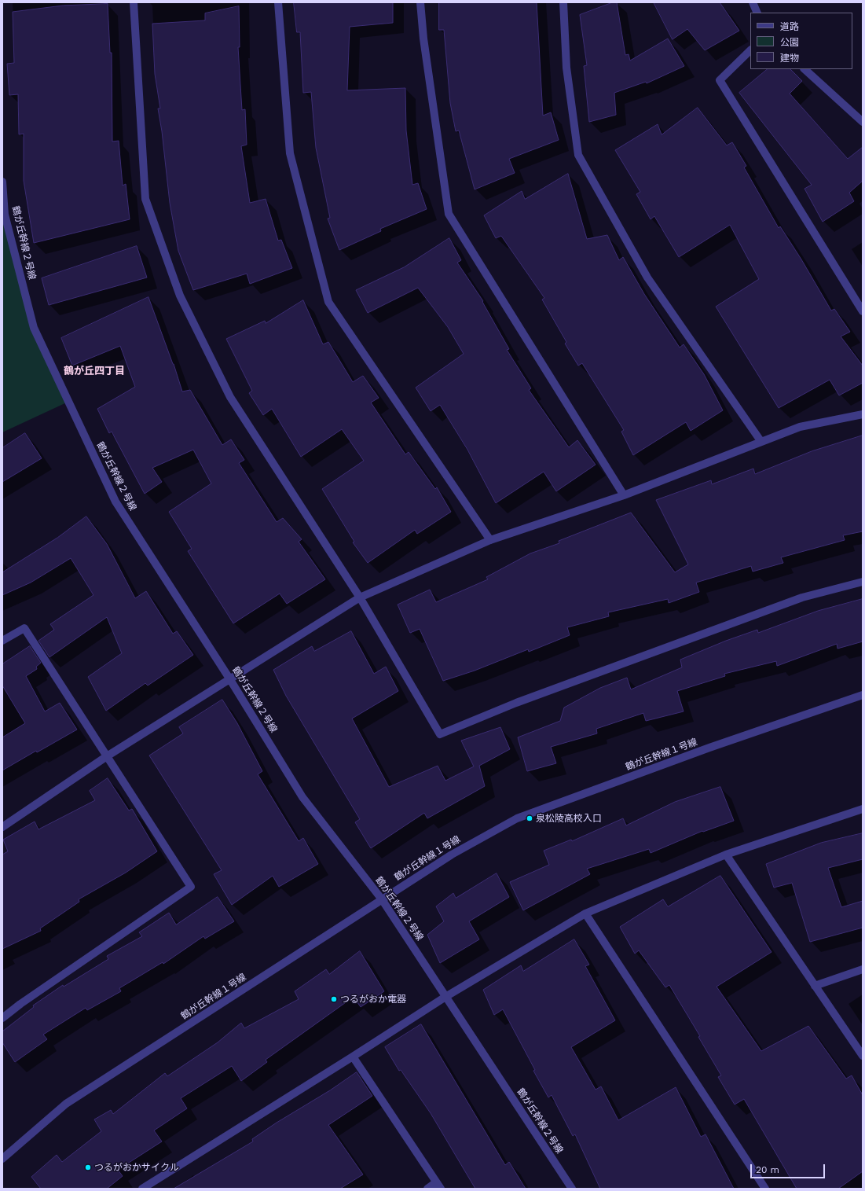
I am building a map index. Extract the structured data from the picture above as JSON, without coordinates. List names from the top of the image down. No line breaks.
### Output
{"streets":{"street":["鶴が丘幹線２号線","鶴が丘幹線１号線"]},"crossings":[["鶴が丘幹線２号線","鶴が丘幹線１号線"]],"districts":["鶴が丘四丁目"],"places":["泉松陵高校入口","つるがおか電器","つるがおかサイクル"],"legend":["道路","公園","建物"],"scale_bar":"20 m"}
